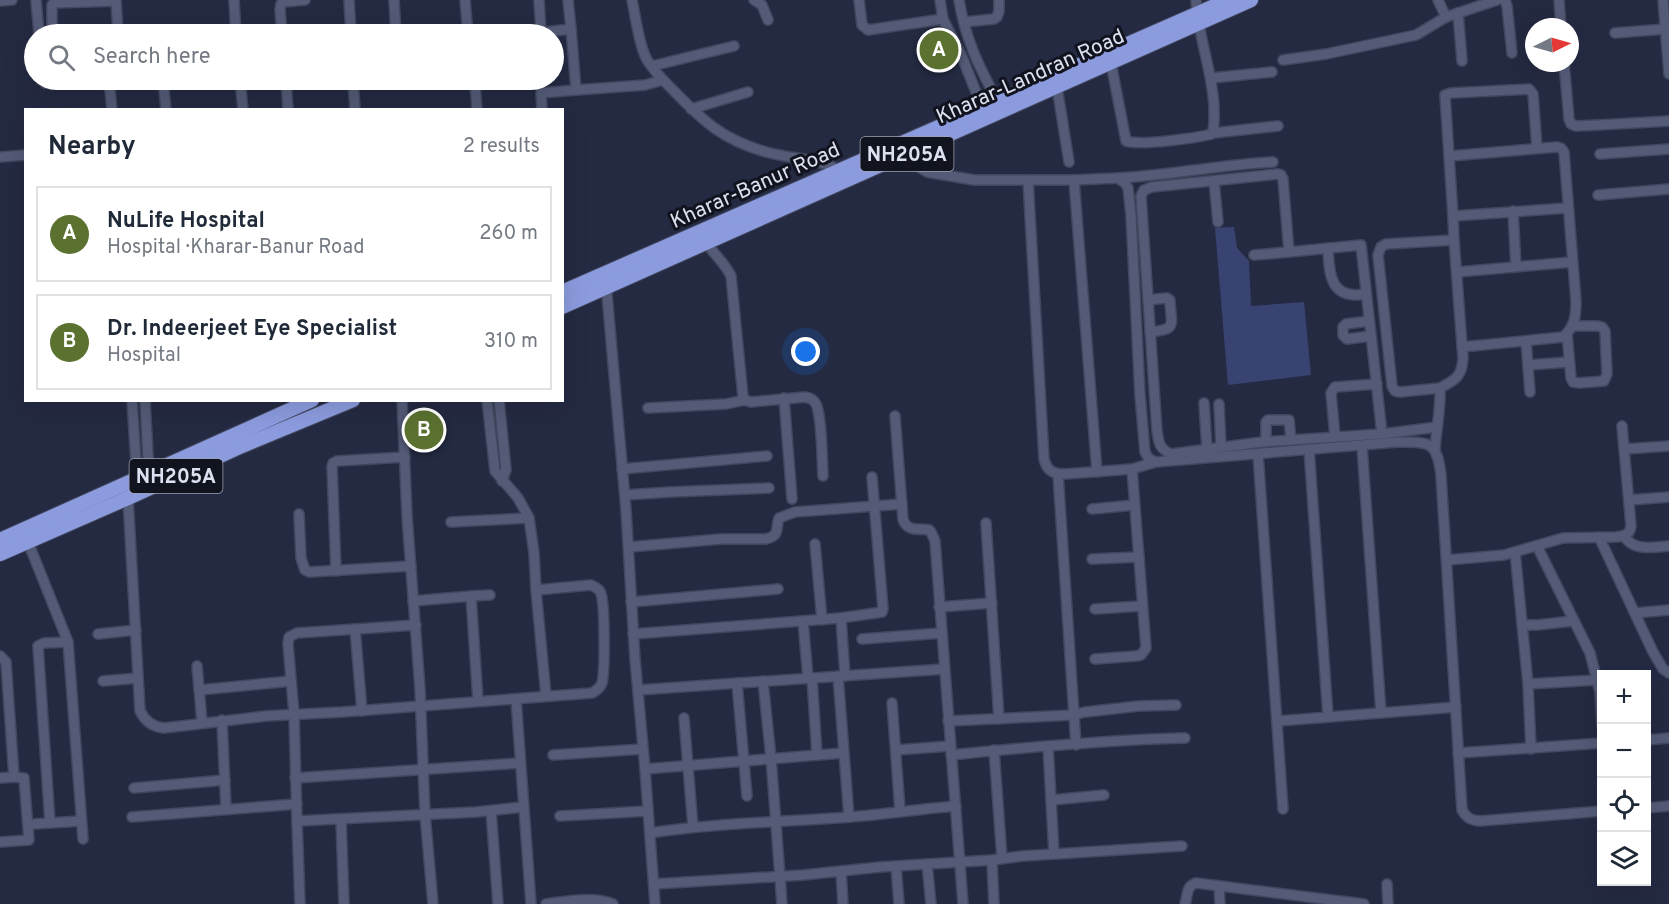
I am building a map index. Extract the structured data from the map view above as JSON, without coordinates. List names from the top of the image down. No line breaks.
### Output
{"streets":{"highway":["Kharar-Landran Road","NH205A","Kharar-Banur Road"]},"crossings":[["Kharar-Landran Road","Kharar-Banur Road"]],"north":"right","page":{"search":"Search here","pins":["A","B"],"heading":["Nearby","2 results"],"list":[{"mark":"A","name":"NuLife Hospital","note":"Hospital · Kharar-Banur Road","value":"260 m"},{"mark":"B","name":"Dr. Indeerjeet Eye Specialist","note":"Hospital","value":"310 m"}],"map_buttons":["+","−"]}}
